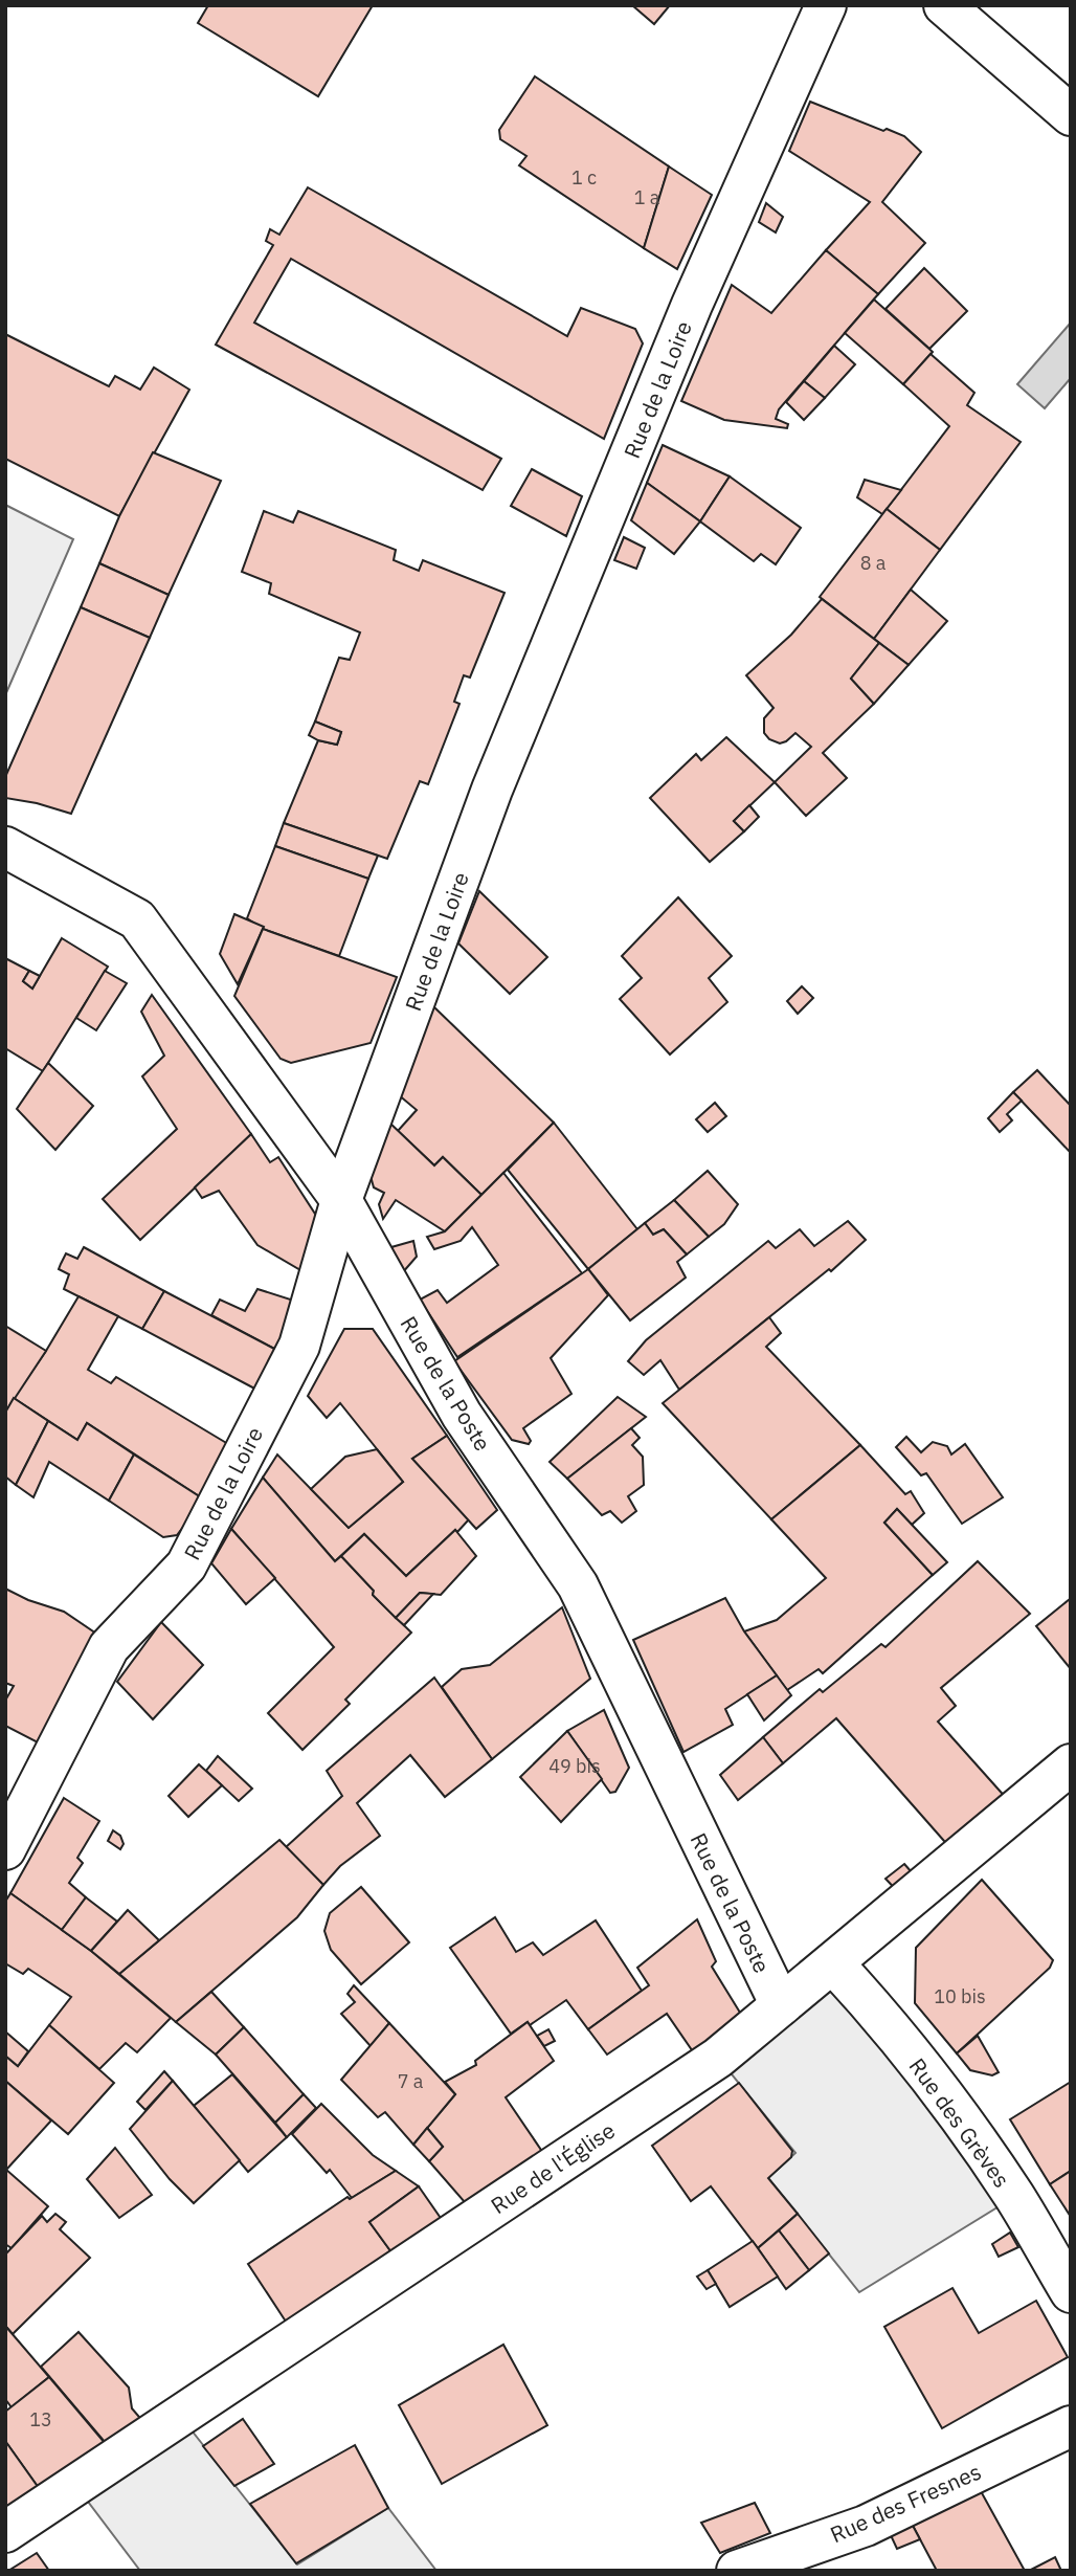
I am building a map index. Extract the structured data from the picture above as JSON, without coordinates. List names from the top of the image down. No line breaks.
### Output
{"streets":{"street":["Rue de la Loire","Rue de la Poste","Rue des Grèves","Rue de l'Église","Rue des Fresnes"]},"crossings":[["Rue de la Loire","Rue de la Poste"],["Rue de la Poste","Rue de l'Église"],["Rue des Grèves","Rue de l'Église"]],"house_numbers":["1 c","1 a","8 a","49 bis","10 bis","7 a","13"]}
